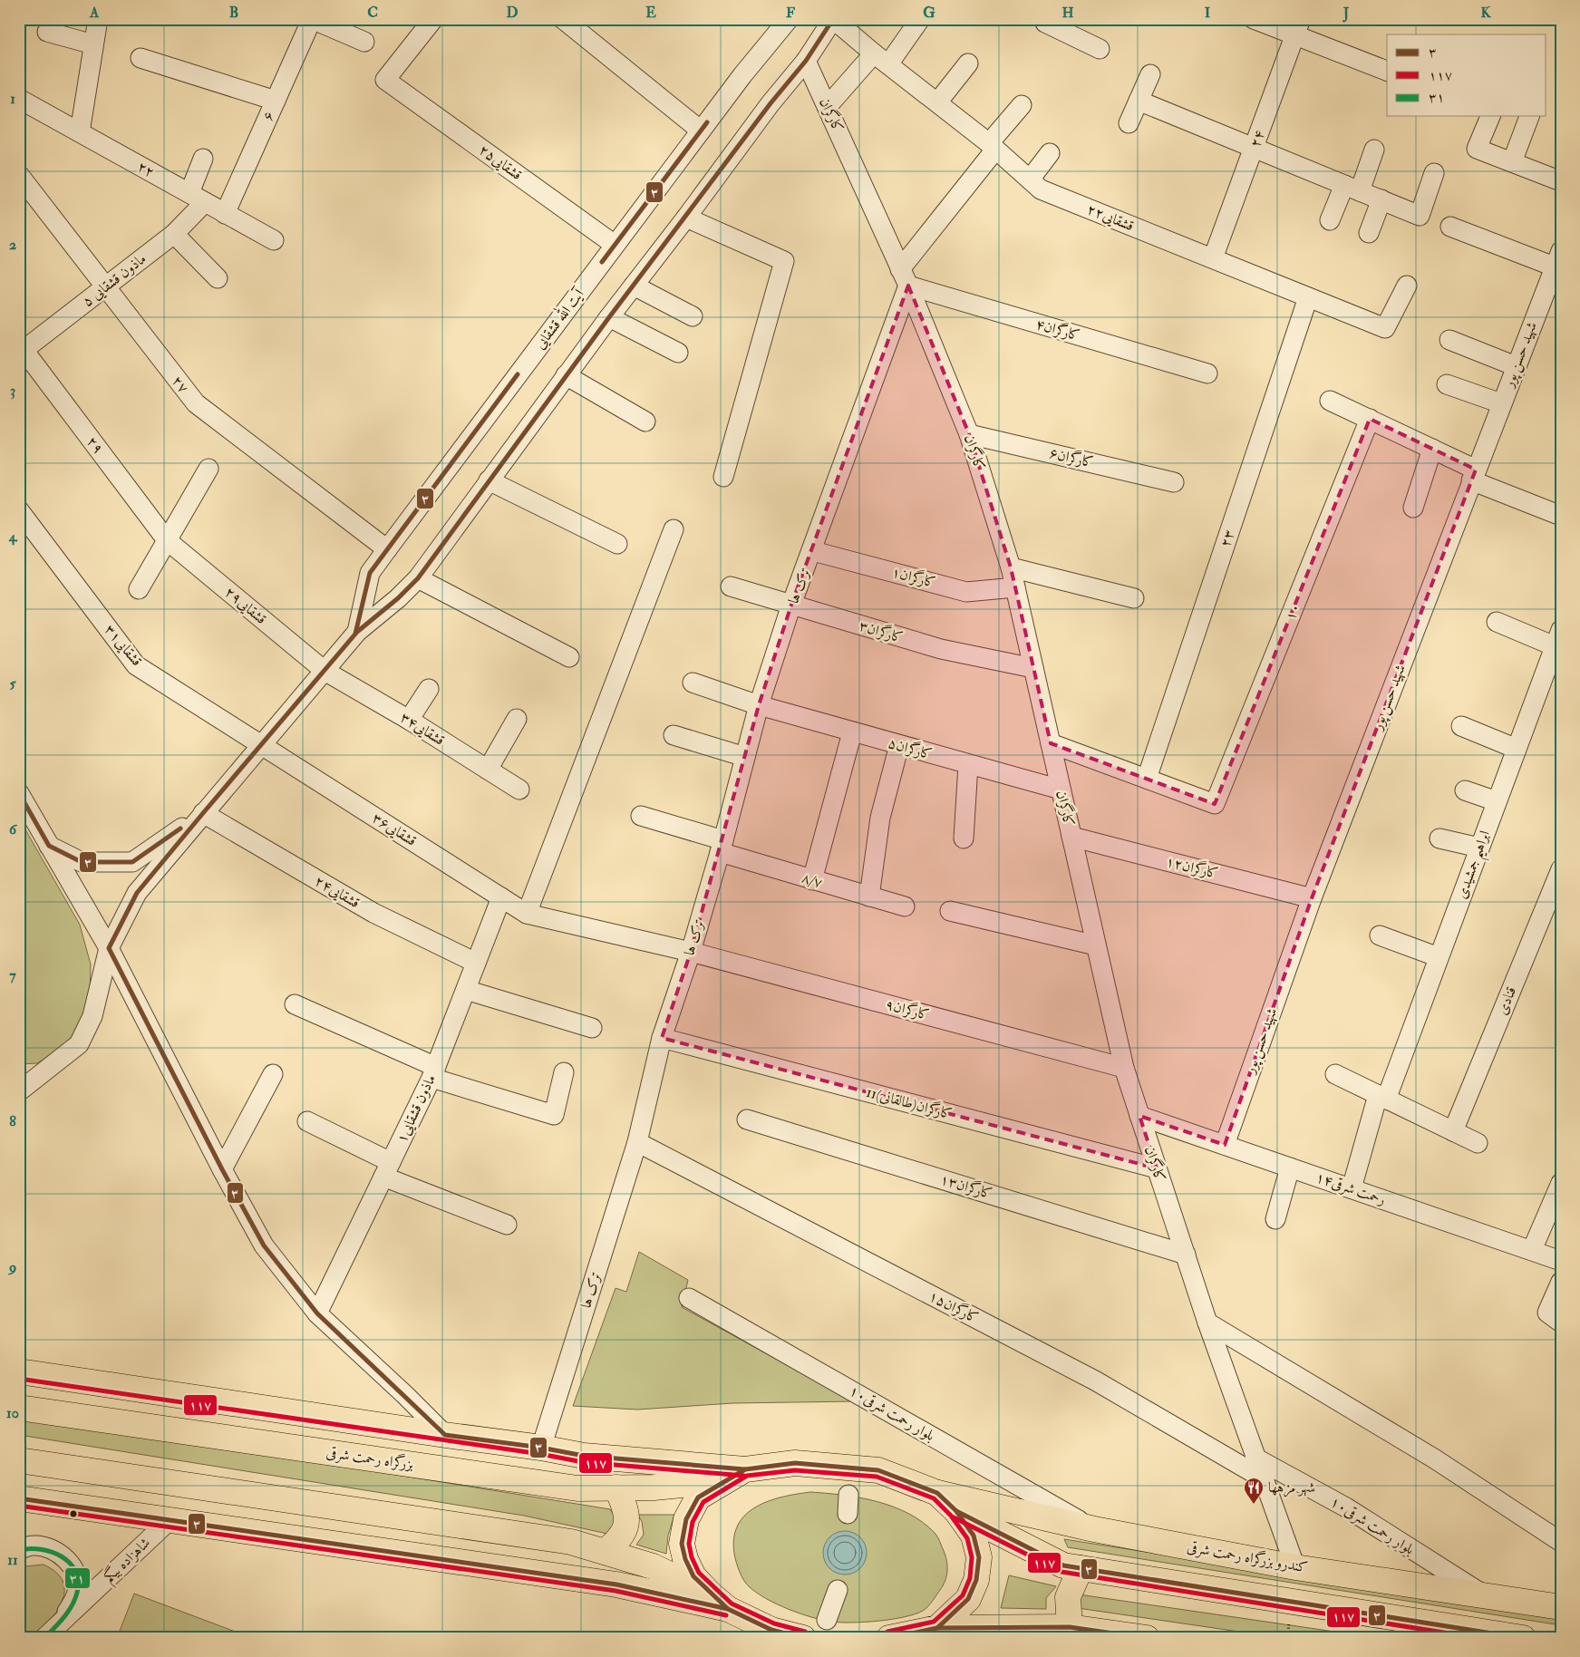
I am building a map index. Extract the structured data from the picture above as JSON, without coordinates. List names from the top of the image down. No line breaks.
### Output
{"streets":{"main road":["بزرگراه رحمت شرقی","کندرو بزرگراه رحمت شرقی"],"street":["کارگران","۶","۲۴","قشقایی۲۵","۲۲","۲۲قشقایی","ماذون قشقایی ۵","آیت الله قشقایی","کارگران۴","شهید حسن پور","۲۷","۲۹","۶کارگران","۲۳","۱کارگران","ترک ها","قشقایی۲۹","۱۰","کارگران۳","۳۱قشقایی","قشقایی۳۴","کارگران۵","قشقایی۳۶","ابراهیم جمشیدی","۱۲کارگران","۸/۷","قشقایی۲۴","قنادی","کارگران۹","11کارگران(طالقانی)","ماذون قشقایی۱","کارگران۱۳","۱۴رحمت شرقی","۱۵کارگران","۱۰بلوار رحمت شرقی","بلوار رحمت شرقی۱۰","شاهزاده بیگم"]},"crossings":[["کارگران","آیت الله قشقایی"],["کارگران","کارگران۴"],["کارگران","۶کارگران"],["کارگران","۱کارگران"],["کارگران","ترک ها"],["کارگران","کارگران۳"],["کارگران","کارگران۵"],["کارگران","۱۲کارگران"],["کارگران","کارگران۹"],["کارگران","11کارگران(طالقانی)"],["کارگران","کارگران۱۳"],["کارگران","۱۴رحمت شرقی"],["کارگران","۱۵کارگران"],["کارگران","بلوار رحمت شرقی۱۰"],["کارگران","کندرو بزرگراه رحمت شرقی"],["۶","۲۲"],["۲۴","۲۲قشقایی"],["قشقایی۲۵","آیت الله قشقایی"],["۲۲","ماذون قشقایی ۵"],["۲۲قشقایی","آیت الله قشقایی"],["۲۲قشقایی","۲۳"],["۲۲قشقایی","ترک ها"],["ماذون قشقایی ۵","۲۷"],["ماذون قشقایی ۵","۲۹"],["آیت الله قشقایی","۲۷"],["آیت الله قشقایی","قشقایی۲۹"],["آیت الله قشقایی","۳۱قشقایی"],["آیت الله قشقایی","قشقایی۳۴"],["آیت الله قشقایی","قشقایی۳۶"],["آیت الله قشقایی","قشقایی۲۴"],["کارگران۴","ترک ها"],["شهید حسن پور","۱۲کارگران"],["شهید حسن پور","۱۴رحمت شرقی"],["۲۹","قشقایی۲۹"],["۲۳","۱۰"],["۱کارگران","ترک ها"],["ترک ها","کارگران۳"],["ترک ها","کارگران۵"],["ترک ها","۸/۷"],["ترک ها","کارگران۹"],["ترک ها","11کارگران(طالقانی)"],["ترک ها","۱۵کارگران"],["قشقایی۲۹","قشقایی۳۴"],["۳۱قشقایی","قشقایی۳۶"],["قشقایی۳۶","کارگران۹"],["قشقایی۳۶","ماذون قشقایی۱"],["ابراهیم جمشیدی","۱۴رحمت شرقی"],["قشقایی۲۴","ماذون قشقایی۱"],["۱۰بلوار رحمت شرقی","کندرو بزرگراه رحمت شرقی"],["بلوار رحمت شرقی۱۰","کندرو بزرگراه رحمت شرقی"]],"places":{"restaurant":["شهر مزهها"]},"lines":["transit line ۳","transit line ۱۱۷","transit line ۳۱"],"legend":["۳","۱۱۷","۳۱"],"grid":{"columns":["A","B","C","D","E","F","G","H","I","J","K"],"rows":["1","2","3","4","5","6","7","8","9","10","11"]}}
